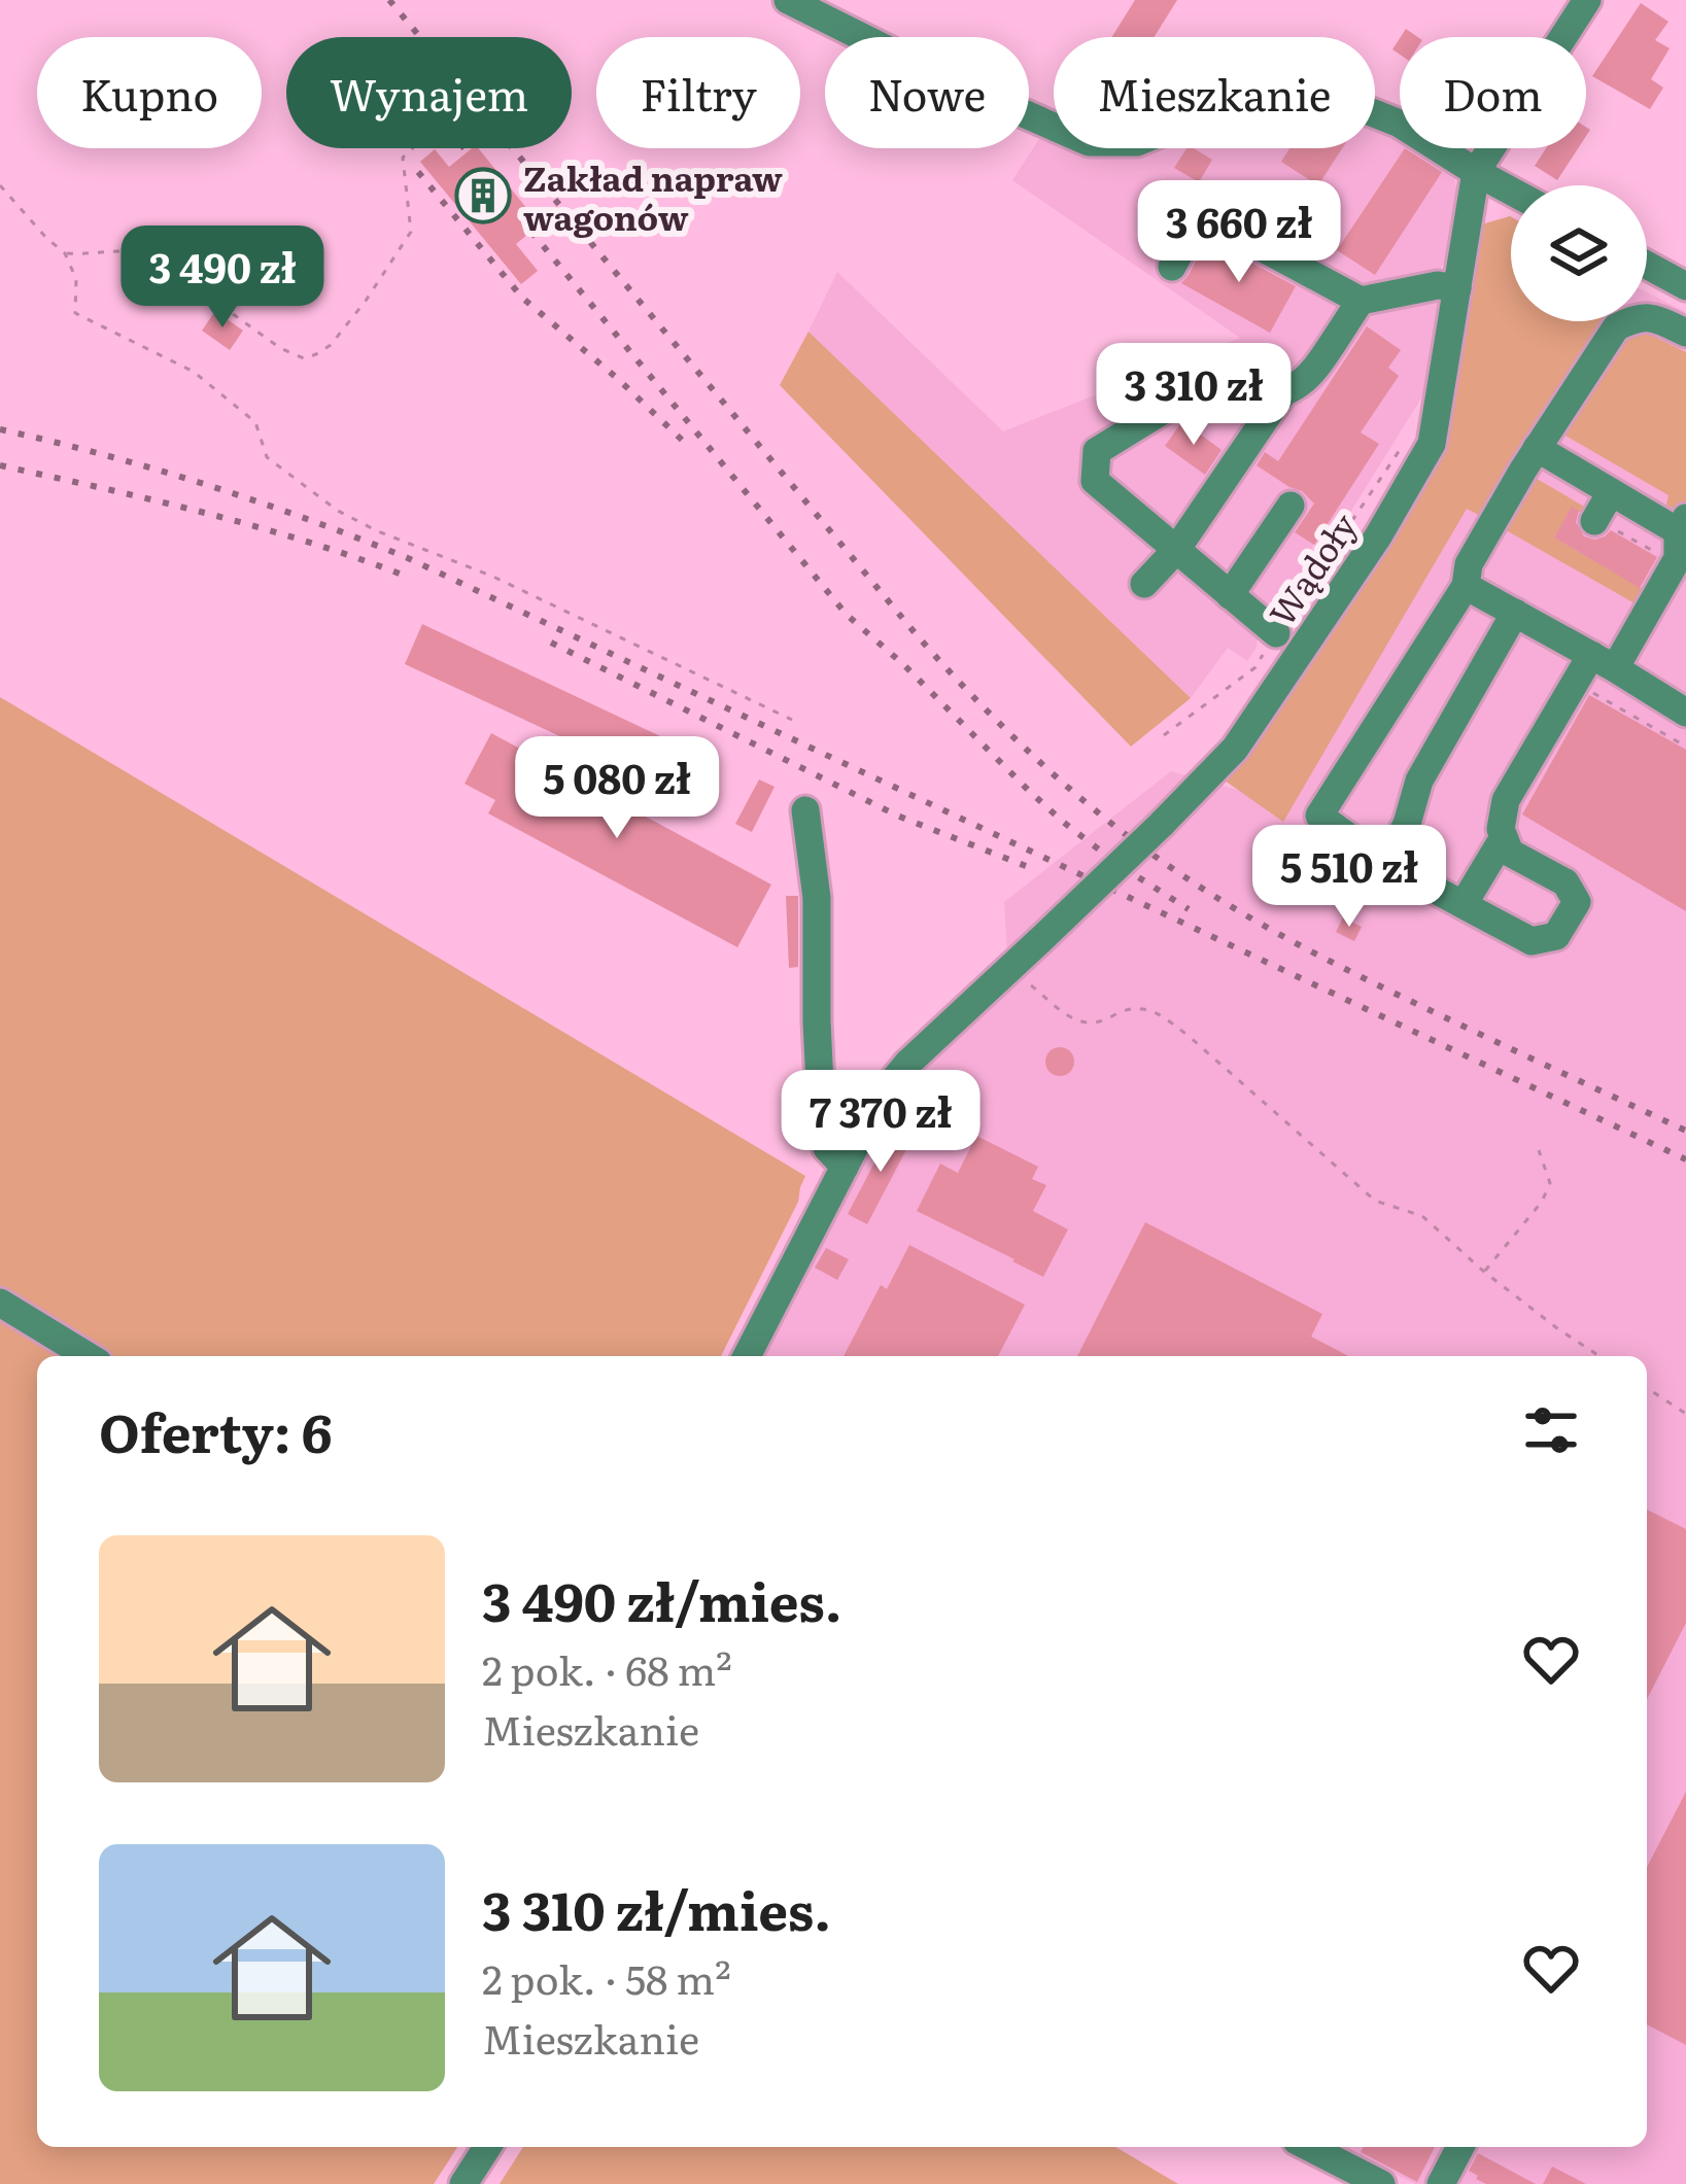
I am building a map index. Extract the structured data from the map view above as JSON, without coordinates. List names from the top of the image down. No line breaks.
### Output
{"streets":{"street":["Wądoły"]},"places":{"building":["Zakład napraw wagonów"]},"page":{"chip":["Kupno","Wynajem","Filtry","Nowe","Mieszkanie","Dom"],"price":["3 660 zł","3 490 zł","3 310 zł","5 080 zł","5 510 zł","7 370 zł"],"heading":"Oferty: 6","list":[{"name":"3 490 zł/mies.","note":"2 pok. · 68 m² · Mieszkanie"},{"name":"3 310 zł/mies.","note":"2 pok. · 58 m² · Mieszkanie"}]}}
